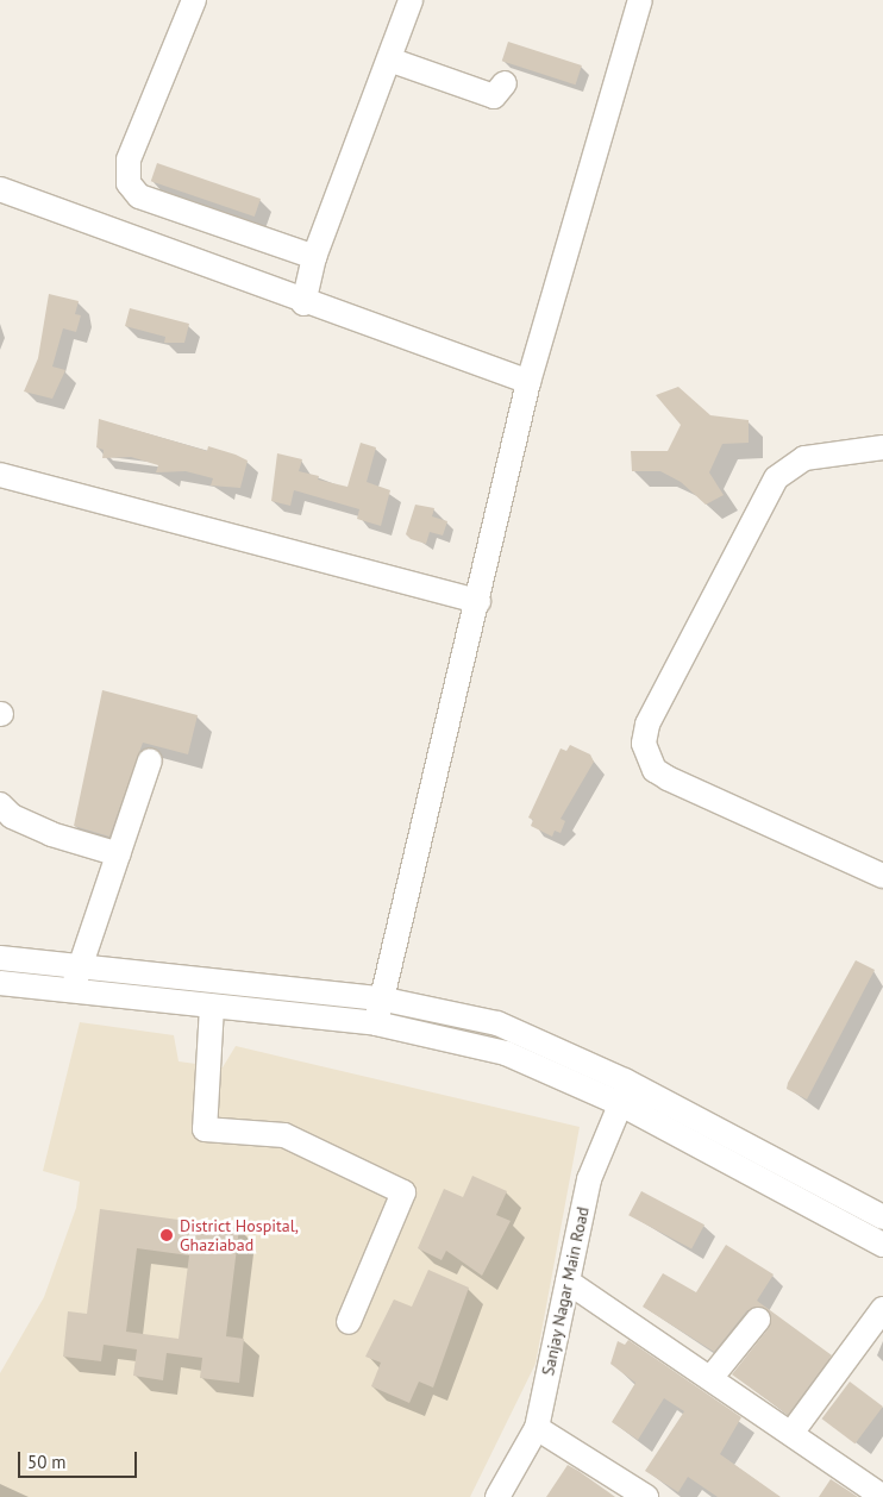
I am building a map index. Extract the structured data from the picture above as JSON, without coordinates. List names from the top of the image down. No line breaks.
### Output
{"streets":{"street":["Sanjay Nagar Main Road"]},"places":["District Hospital, Ghaziabad"],"scale_bar":"50 m"}
